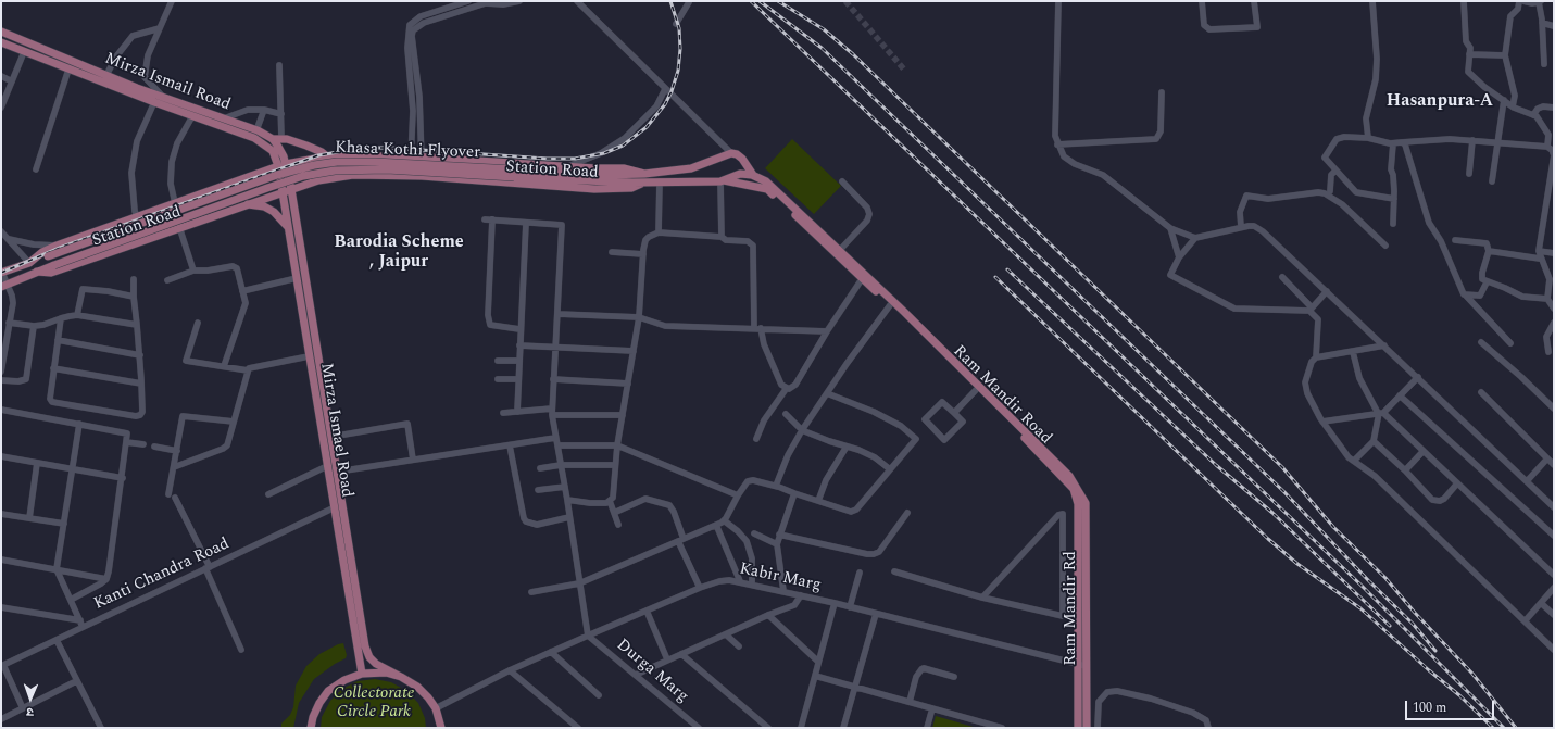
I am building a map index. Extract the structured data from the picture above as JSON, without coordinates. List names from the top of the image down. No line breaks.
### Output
{"streets":{"main road":["Mirza Ismail Road","Khasa Kothi Flyover","Station Road","Ram Mandir Road","Mirza Ismael Road","Ram Mandir Rd"],"street":["Kanti Chandra Road","Kabir Marg","Durga Marg"]},"crossings":[["Mirza Ismail Road","Station Road"],["Mirza Ismail Road","Mirza Ismael Road"],["Khasa Kothi Flyover","Station Road"],["Station Road","Ram Mandir Road"],["Station Road","Mirza Ismael Road"],["Ram Mandir Road","Kabir Marg"],["Ram Mandir Road","Ram Mandir Rd"],["Mirza Ismael Road","Kanti Chandra Road"],["Kabir Marg","Ram Mandir Rd"],["Kabir Marg","Durga Marg"]],"districts":["Hasanpura-A","Barodia Scheme , Jaipur"],"parks":["Collectorate Circle Park"],"scale_bar":"100 m","north":"bottom"}
